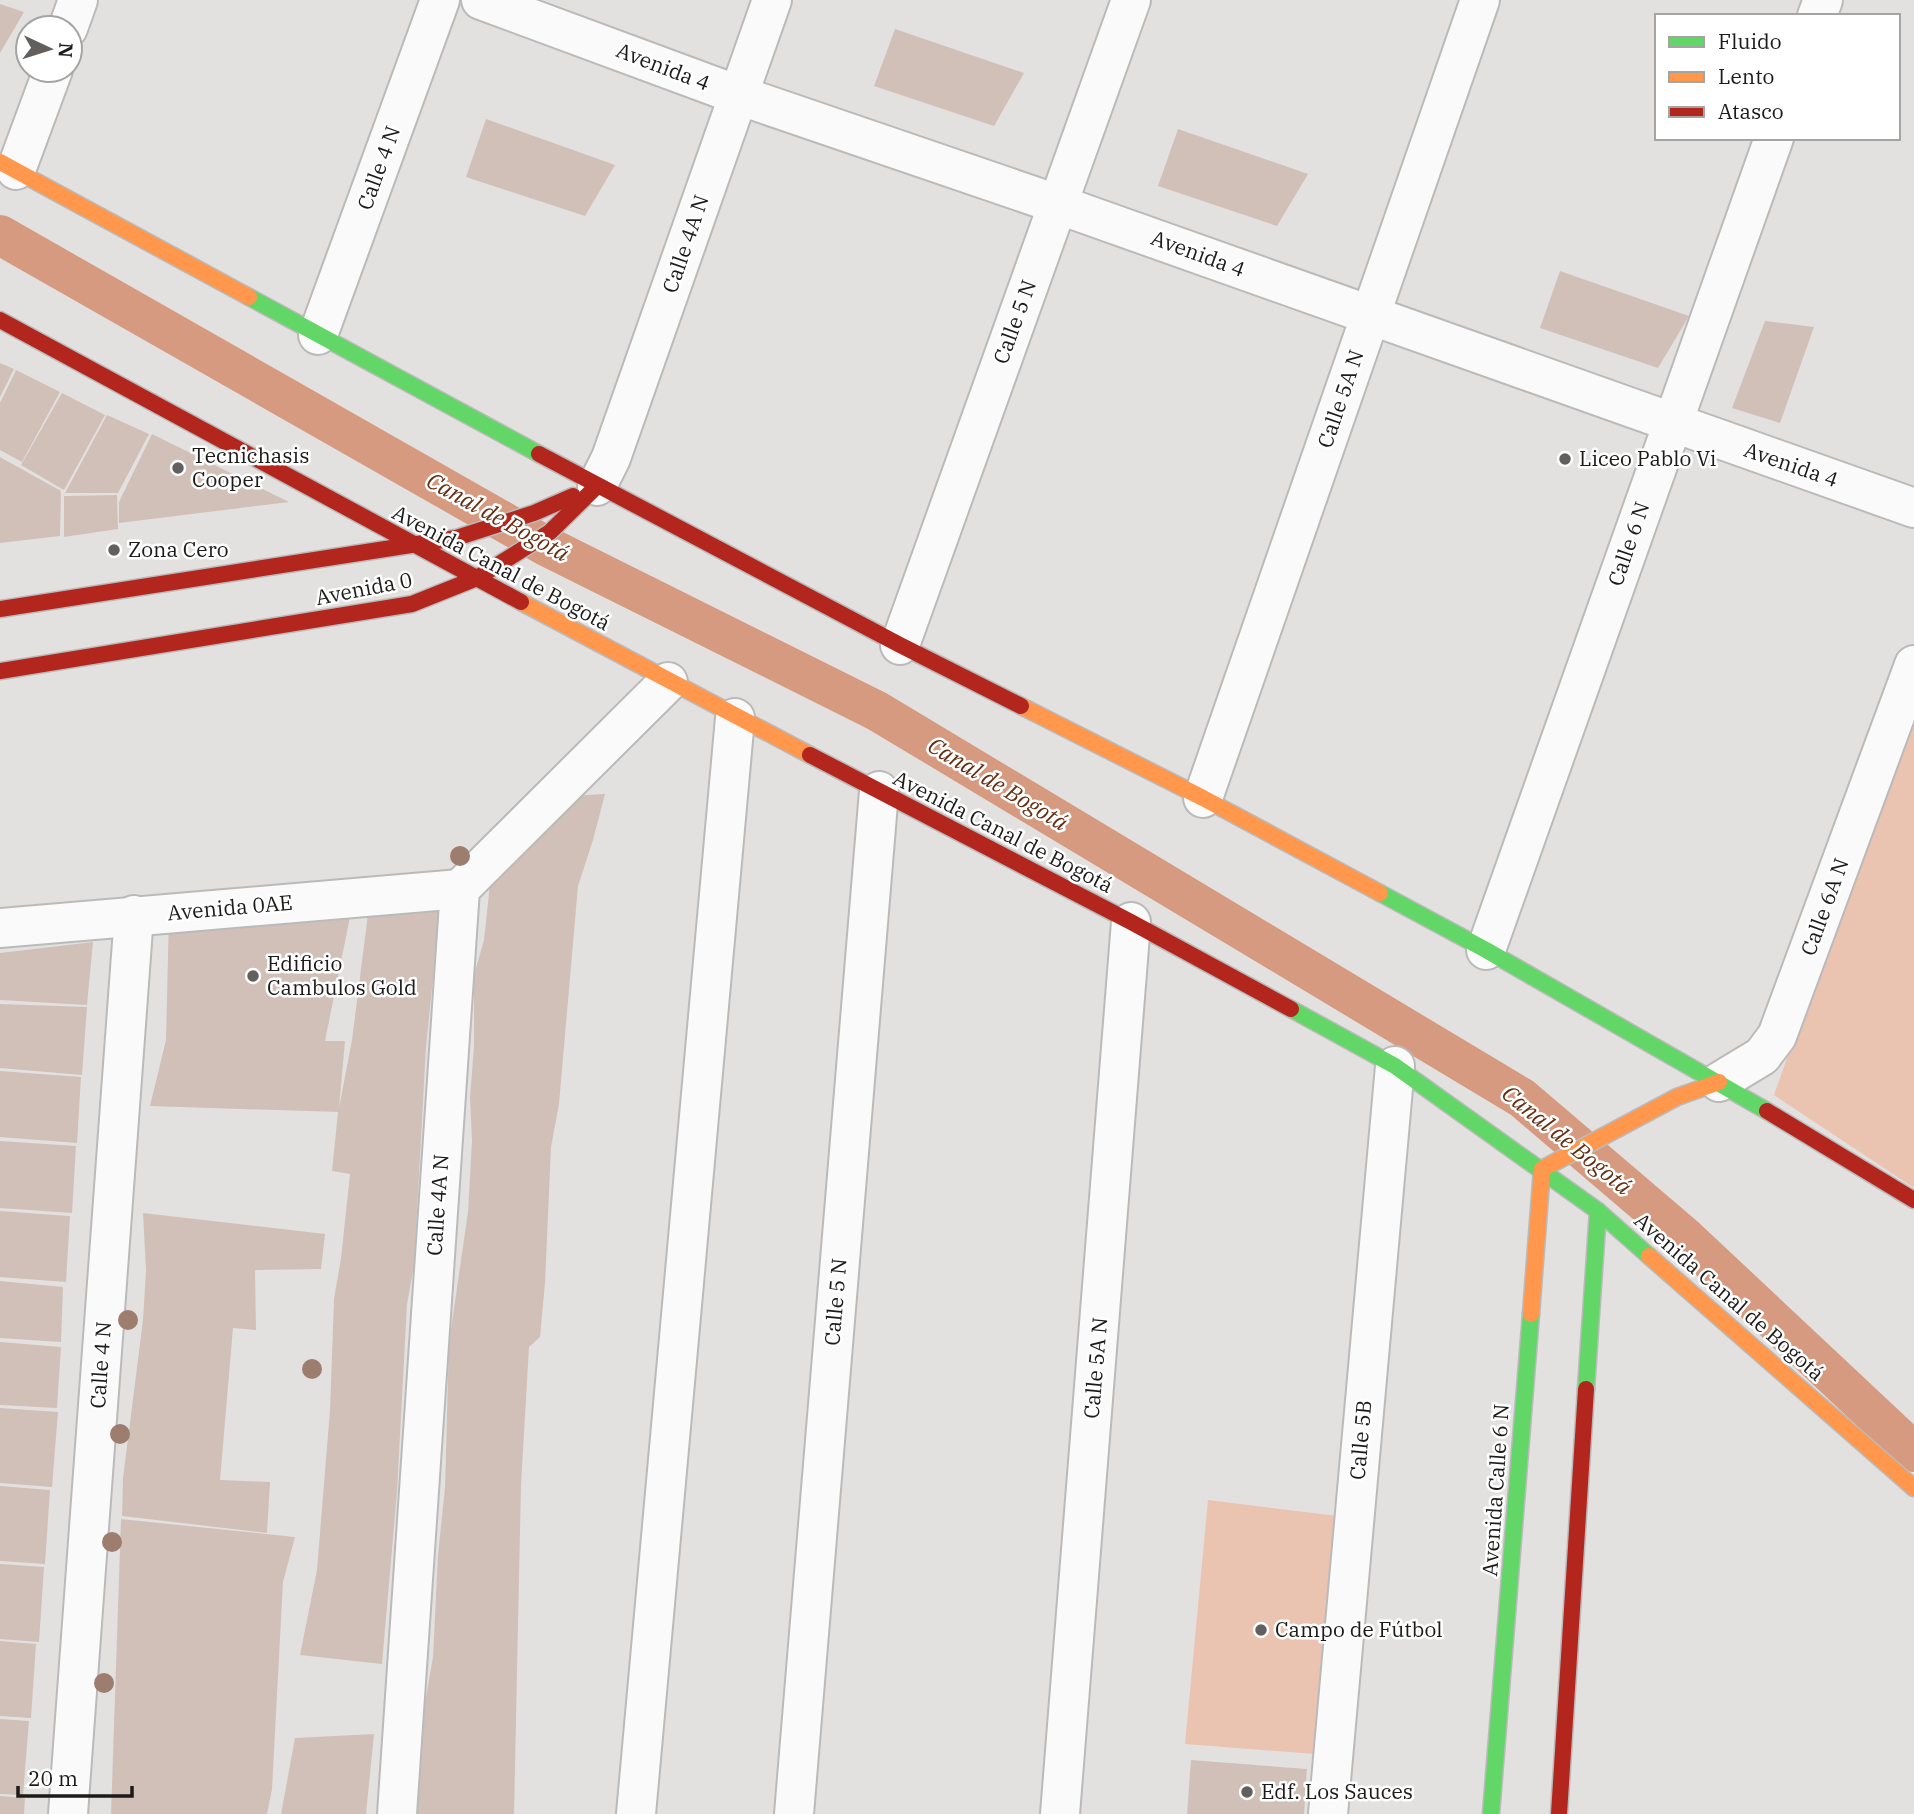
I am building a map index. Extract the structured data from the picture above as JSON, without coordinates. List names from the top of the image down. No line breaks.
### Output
{"streets":{"main road":["Avenida Canal de Bogotá","Avenida 0","Calle 6A N","Avenida Calle 6 N"],"street":["Avenida 4","Calle 4 N","Calle 4A N","Calle 5 N","Calle 5A N","Calle 6 N","Avenida 0AE","Calle 5B"]},"crossings":[["Avenida 4","Calle 4A N"],["Avenida 4","Calle 5 N"],["Avenida 4","Calle 5A N"],["Avenida 4","Calle 6 N"],["Calle 4 N","Avenida 0AE"],["Calle 4A N","Avenida 0"],["Calle 4A N","Avenida 0AE"],["Calle 5 N","Avenida Canal de Bogotá"],["Calle 5A N","Avenida Canal de Bogotá"],["Avenida Canal de Bogotá","Avenida 0"],["Avenida Canal de Bogotá","Calle 6A N"],["Avenida Canal de Bogotá","Calle 5B"],["Avenida Canal de Bogotá","Avenida Calle 6 N"],["Calle 6A N","Avenida Calle 6 N"]],"water":["Canal de Bogotá"],"places":["Liceo Pablo Vi","Tecnichasis Cooper","Zona Cero","Edificio Cambulos Gold","Campo de Fútbol","Edf. Los Sauces"],"legend":["Fluido","Lento","Atasco"],"scale_bar":"20 m","north":"right"}
